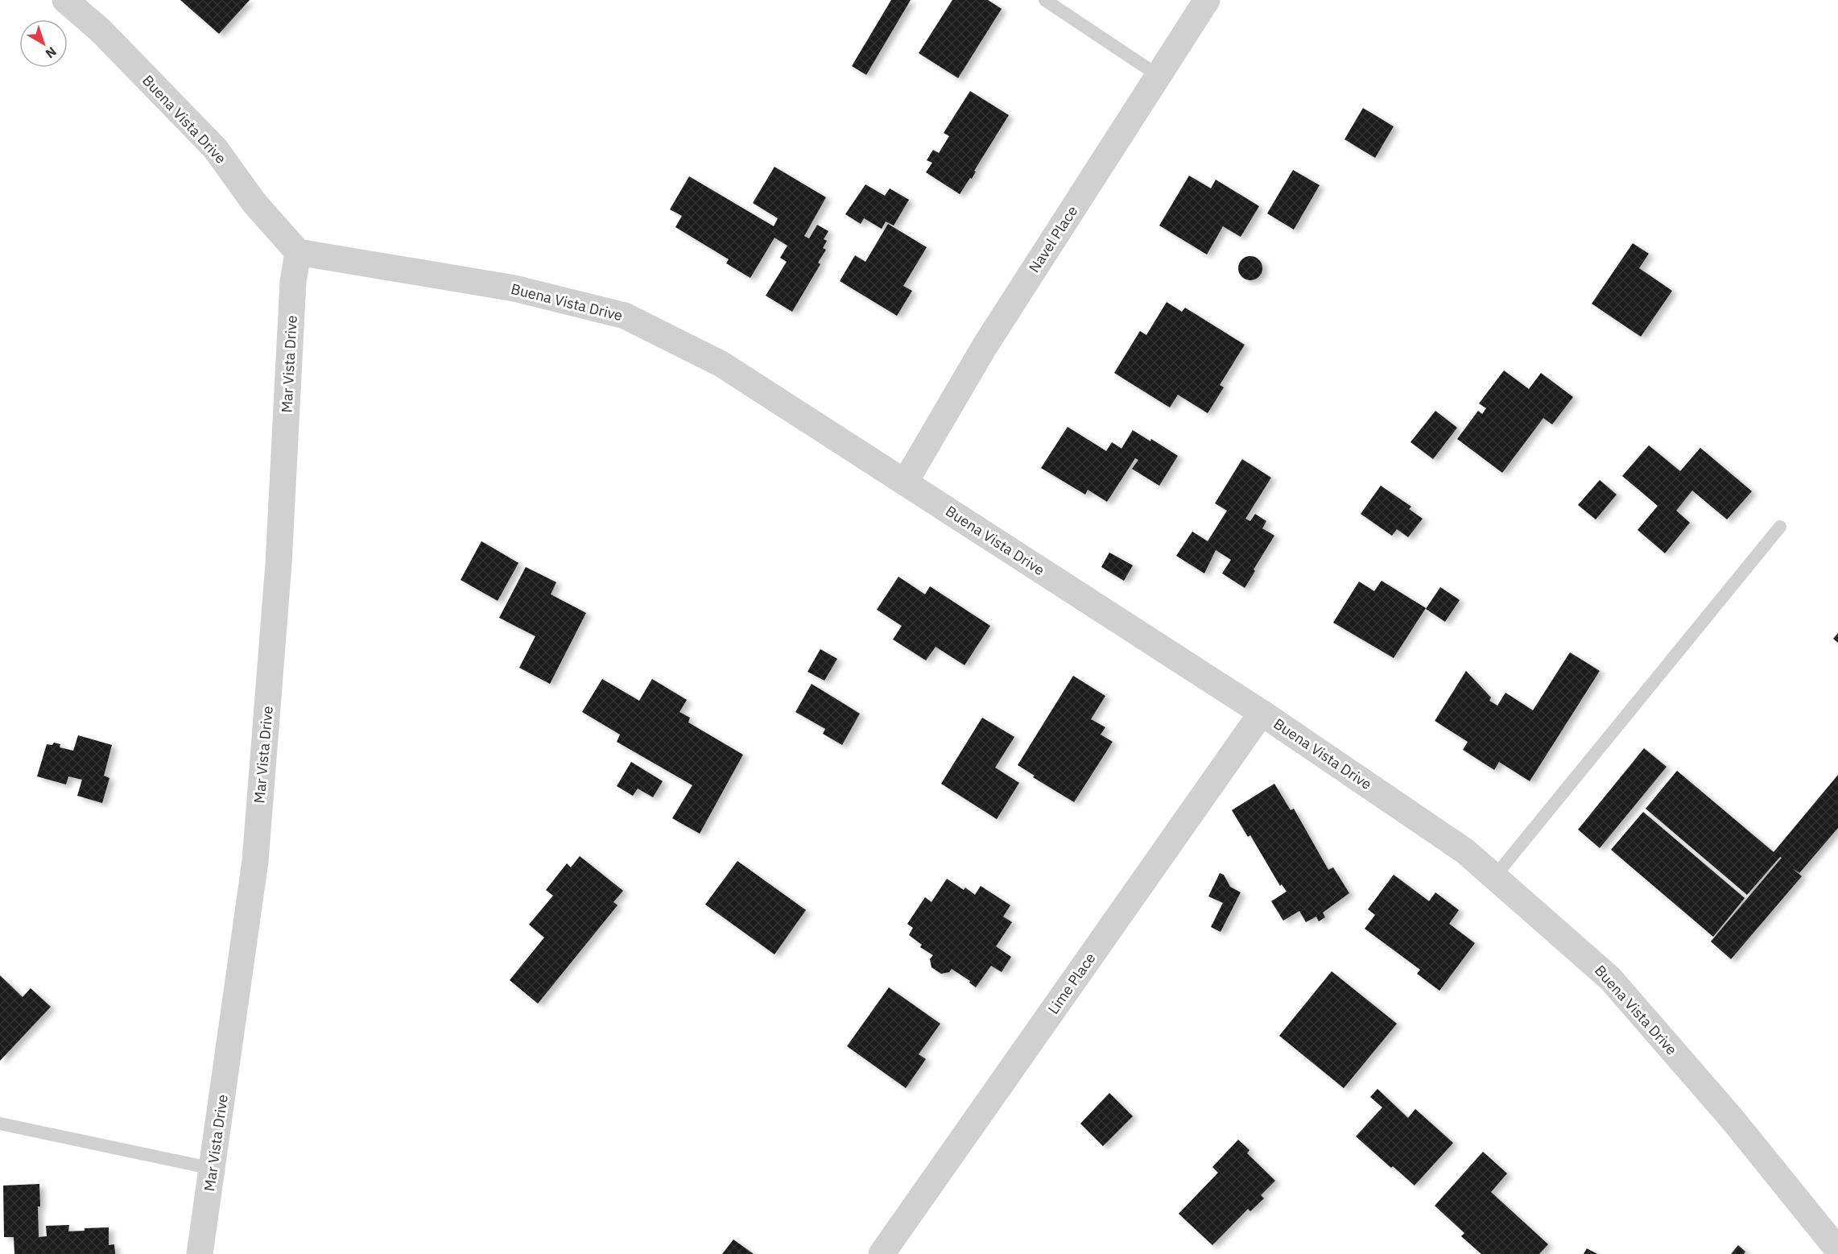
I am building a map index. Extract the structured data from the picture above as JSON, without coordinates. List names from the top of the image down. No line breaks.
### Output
{"streets":{"street":["Buena Vista Drive","Navel Place","Mar Vista Drive","Lime Place"]},"crossings":[["Buena Vista Drive","Navel Place"],["Buena Vista Drive","Mar Vista Drive"],["Buena Vista Drive","Lime Place"]],"north":"bottom right"}
